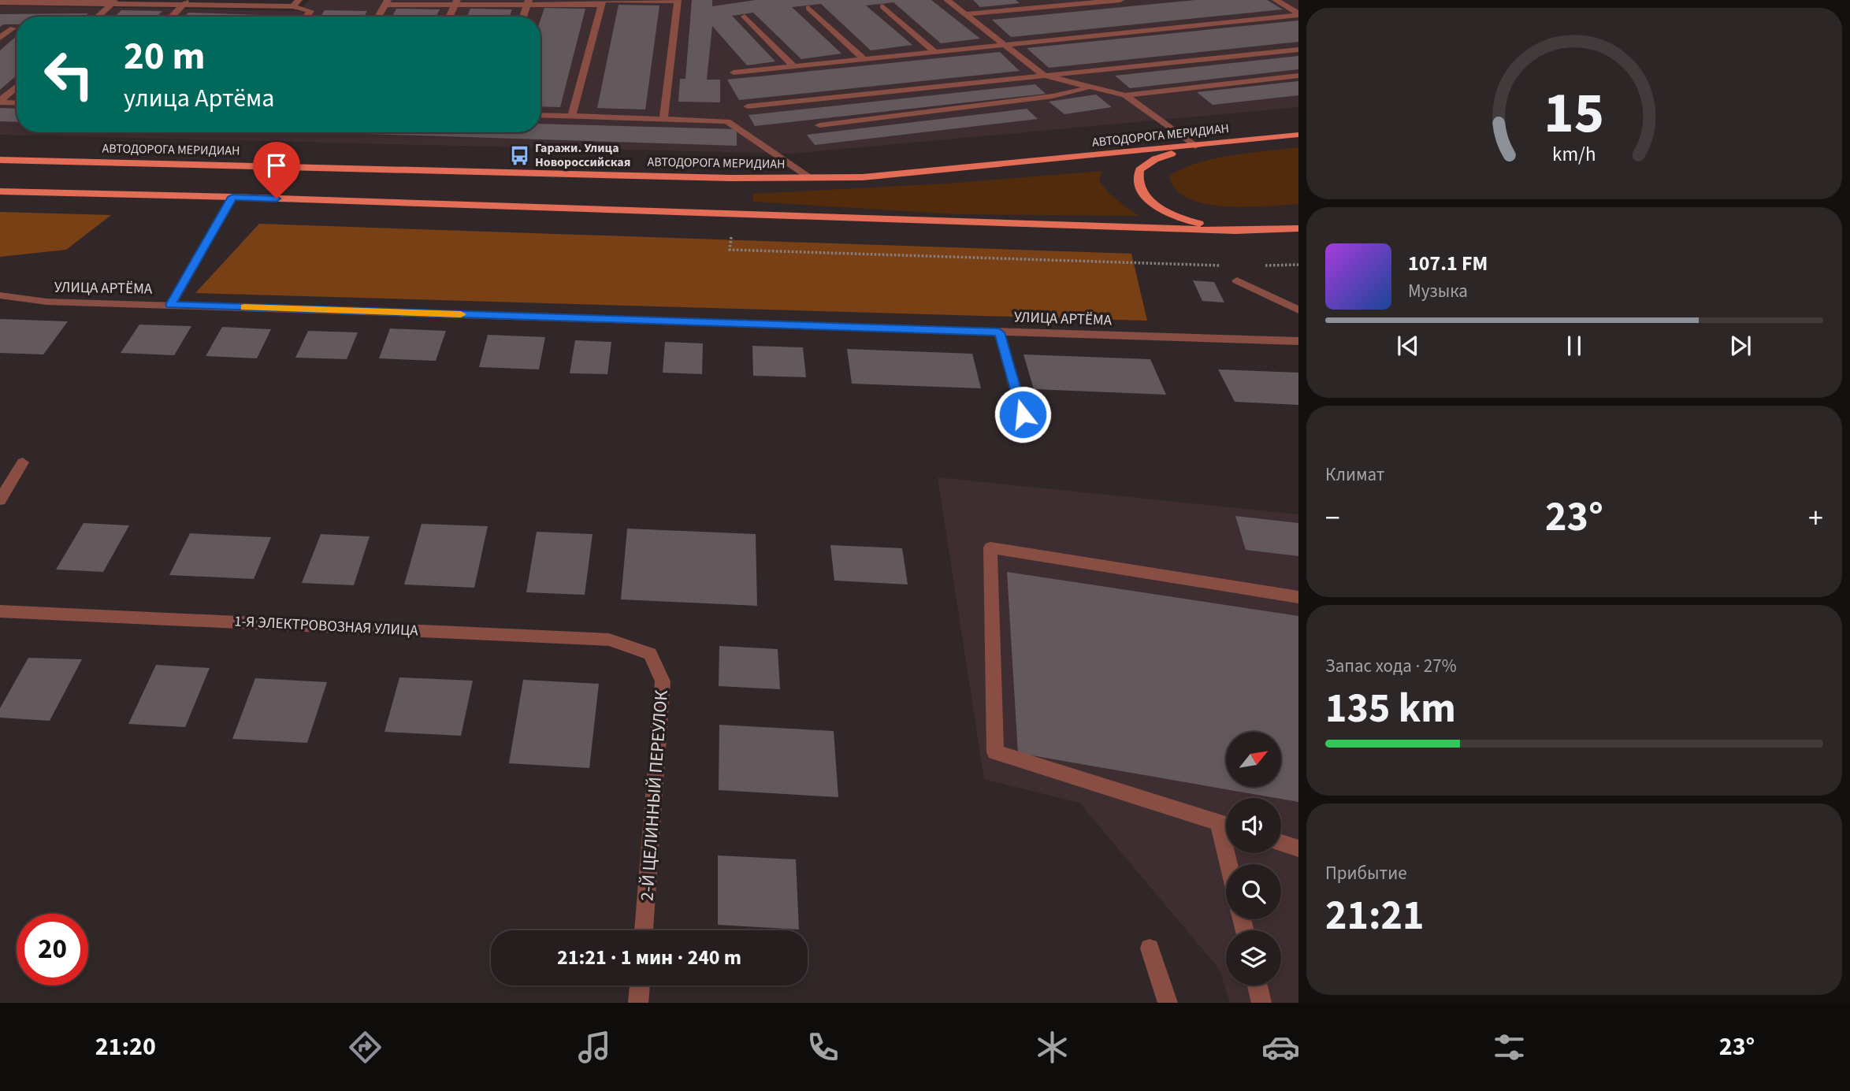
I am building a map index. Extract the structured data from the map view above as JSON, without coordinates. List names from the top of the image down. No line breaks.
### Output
{"streets":{"main road":["АВТОДОРОГА МЕРИДИАН"],"street":["УЛИЦА АРТЁМА","1-Я ЭЛЕКТРОВОЗНАЯ УЛИЦА","2-Й ЦЕЛИННЫЙ ПЕРЕУЛОК"]},"crossings":[["1-Я ЭЛЕКТРОВОЗНАЯ УЛИЦА","2-Й ЦЕЛИННЫЙ ПЕРЕУЛОК"]],"places":{"bus stop":["Гаражи. Улица Новороссийская"]},"north":"top right","page":{"turn":["20 m","улица Артёма"],"song":["107.1 FM","Музыка"],"tile":["Климат",["Запас хода · 27%","135 km"],["Прибытие","21:21"]],"heat":["−","23°","+"],"limit":"20","trip":"21:21 · 1 мин · 240 m","tabs":["21:20","23°"],"gauge":["15","km/h"]}}
